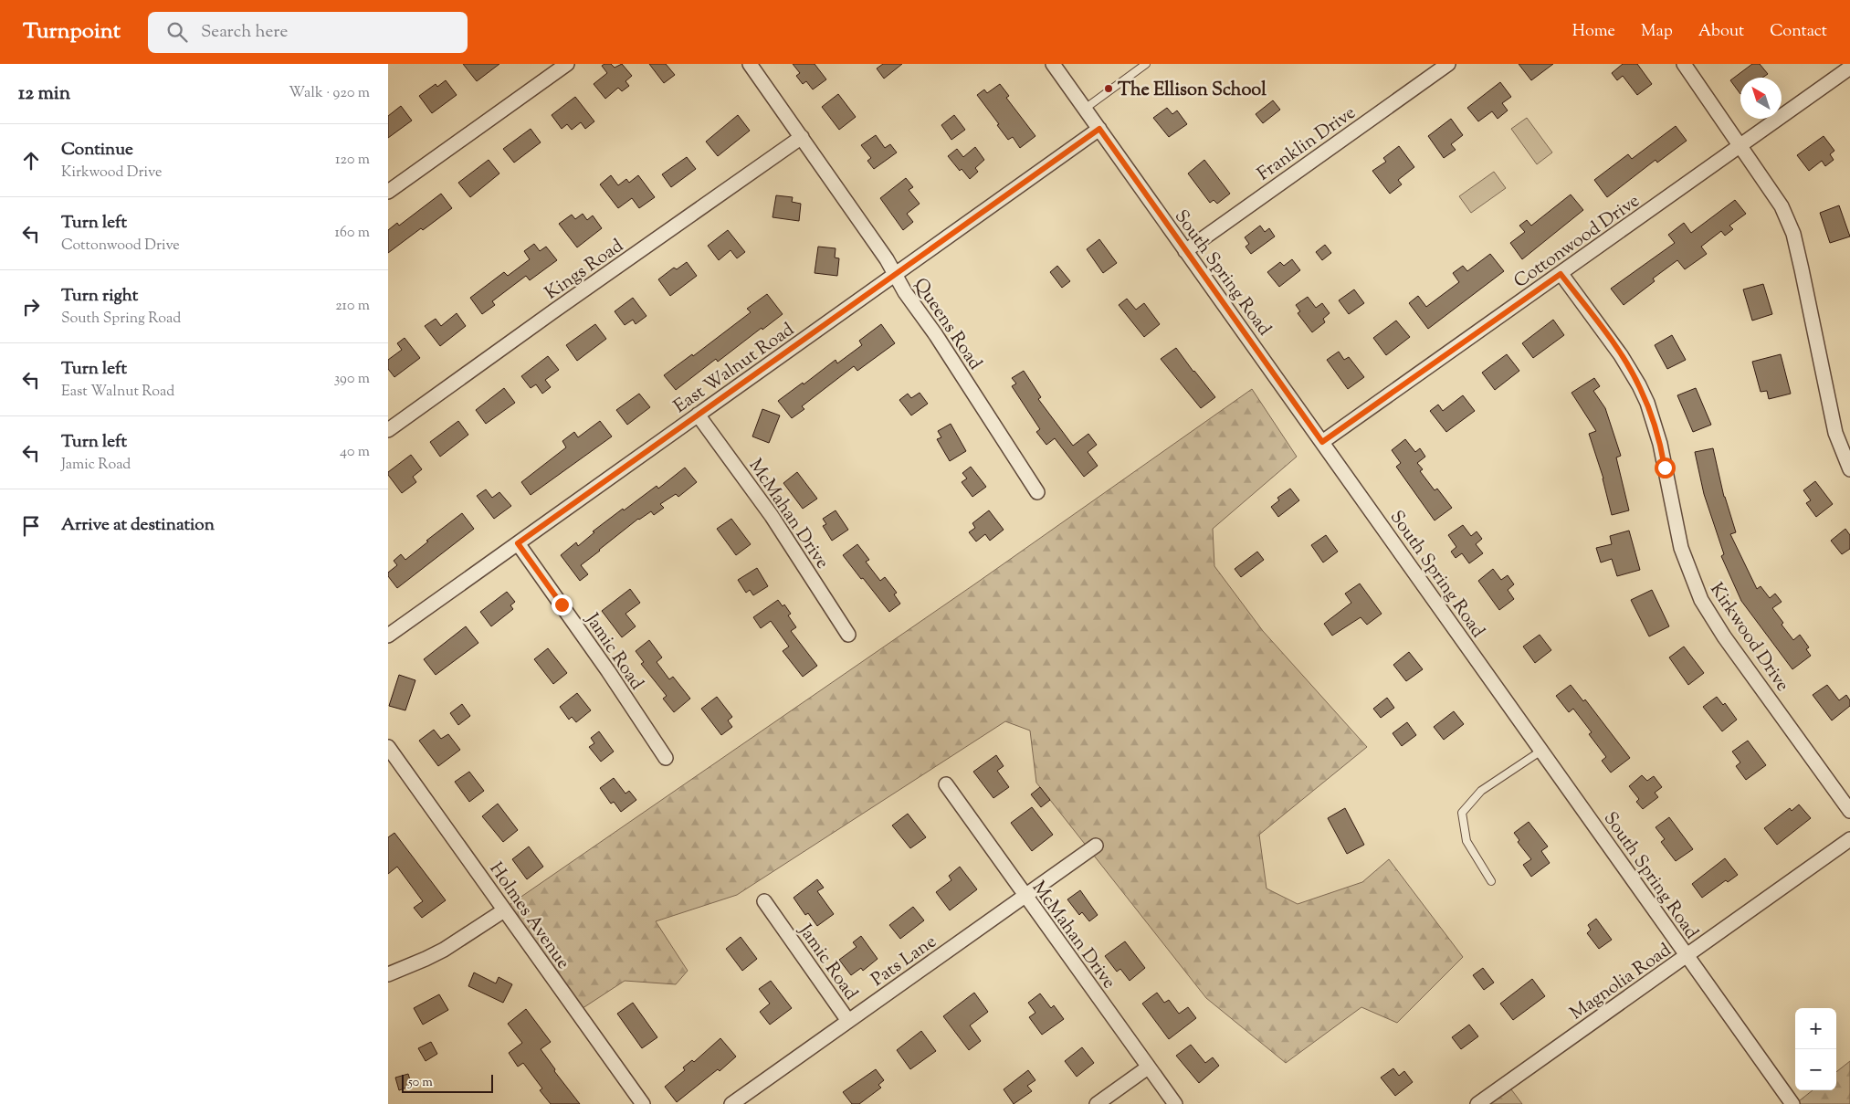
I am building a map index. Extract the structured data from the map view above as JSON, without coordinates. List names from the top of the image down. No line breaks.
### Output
{"streets":{"street":["Franklin Drive","Cottonwood Drive","Kings Road","South Spring Road","Queens Road","East Walnut Road","McMahan Drive","Kirkwood Drive","Jamic Road","Holmes Avenue","Pats Lane","Magnolia Road"]},"crossings":[["Franklin Drive","South Spring Road"],["Cottonwood Drive","South Spring Road"],["Cottonwood Drive","Kirkwood Drive"],["Kings Road","Queens Road"],["South Spring Road","East Walnut Road"],["South Spring Road","Magnolia Road"],["Queens Road","East Walnut Road"],["East Walnut Road","McMahan Drive"],["East Walnut Road","Jamic Road"],["McMahan Drive","Pats Lane"],["Jamic Road","Pats Lane"]],"places":["The Ellison School"],"scale_bar":"50 m","north":"top left","page":{"header":"Turnpoint","search":"Search here","nav":["Home","Map","About","Contact"],"heading":["12 min","Walk · 920 m"],"list":[["Continue","Kirkwood Drive","120 m"],["Turn left","Cottonwood Drive","160 m"],["Turn right","South Spring Road","210 m"],["Turn left","East Walnut Road","390 m"],["Turn left","Jamic Road","40 m"],"Arrive at destination"],"map_buttons":["+","−"],"scale":"50 m"}}
